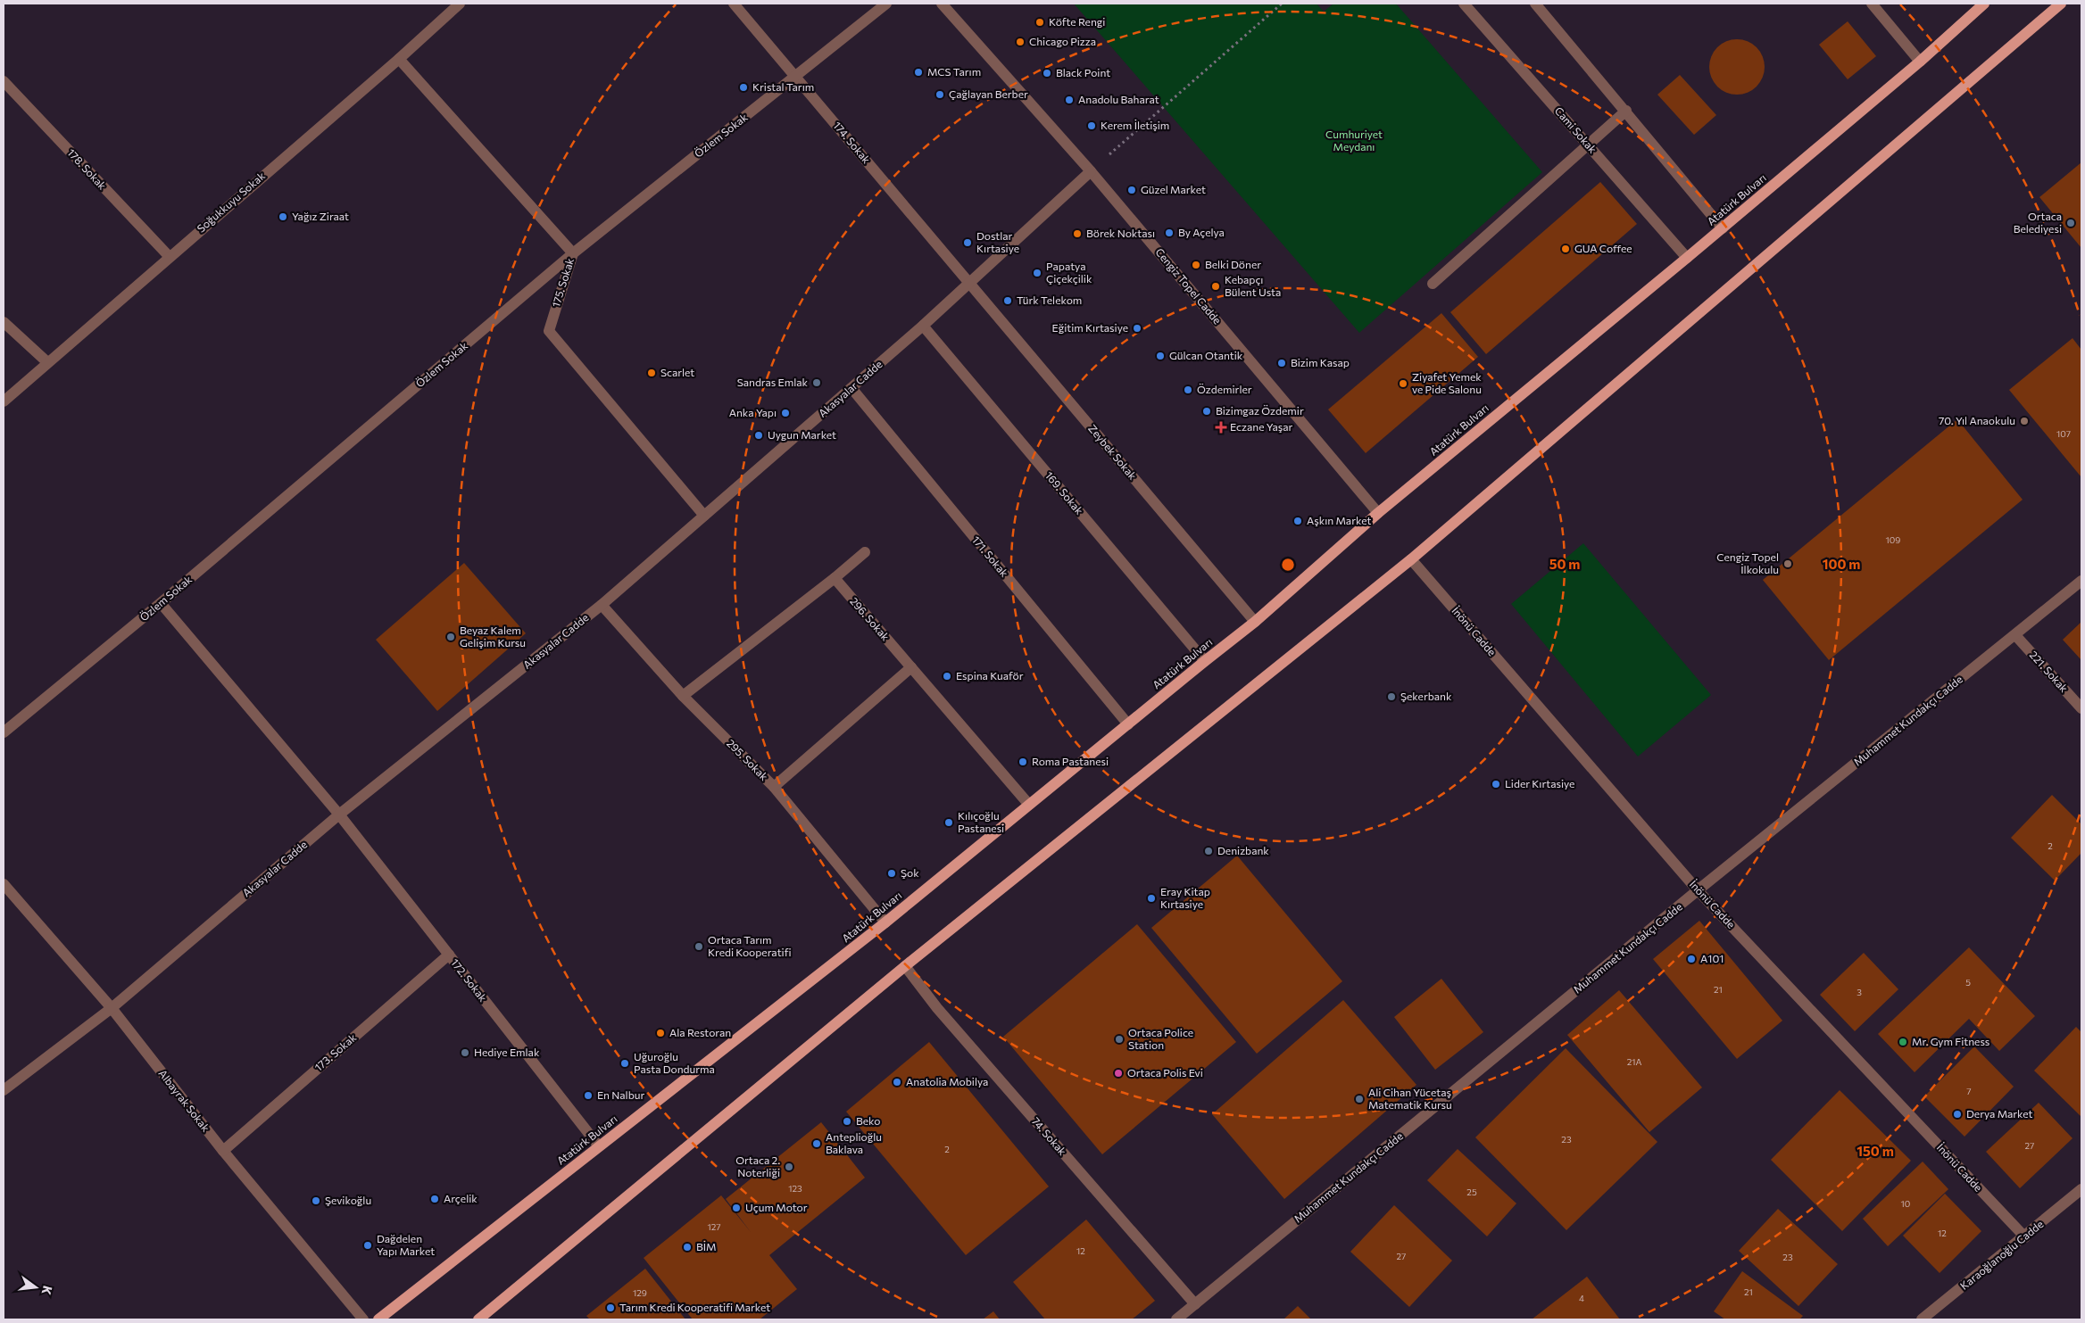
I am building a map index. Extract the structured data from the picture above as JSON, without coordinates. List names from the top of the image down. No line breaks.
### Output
{"streets":{"main road":["Atatürk Bulvarı"],"street":["Cami Sokak","Özlem Sokak","174. Sokak","178. Sokak","Soğukkuyu Sokak","175. Sokak","Cengiz Topel Cadde","Akasyalar Cadde","Zeybek Sokak","169. Sokak","171. Sokak","296. Sokak","İnönü Cadde","221. Sokak","Muhammet Kundakçı Cadde","295. Sokak","172. Sokak","173. Sokak","Albayrak Sokak","74. Sokak","Karaoğlanoğlu Cadde"]},"crossings":[["Cami Sokak","Atatürk Bulvarı"],["Özlem Sokak","174. Sokak"],["Özlem Sokak","175. Sokak"],["Özlem Sokak","172. Sokak"],["174. Sokak","Akasyalar Cadde"],["174. Sokak","Zeybek Sokak"],["178. Sokak","Soğukkuyu Sokak"],["Atatürk Bulvarı","Cengiz Topel Cadde"],["Atatürk Bulvarı","Zeybek Sokak"],["Atatürk Bulvarı","169. Sokak"],["Atatürk Bulvarı","171. Sokak"],["Atatürk Bulvarı","296. Sokak"],["Atatürk Bulvarı","295. Sokak"],["Atatürk Bulvarı","172. Sokak"],["Soğukkuyu Sokak","175. Sokak"],["175. Sokak","Akasyalar Cadde"],["Cengiz Topel Cadde","Akasyalar Cadde"],["Akasyalar Cadde","Zeybek Sokak"],["Akasyalar Cadde","169. Sokak"],["Akasyalar Cadde","171. Sokak"],["Akasyalar Cadde","295. Sokak"],["Akasyalar Cadde","172. Sokak"],["Akasyalar Cadde","Albayrak Sokak"],["İnönü Cadde","Muhammet Kundakçı Cadde"],["İnönü Cadde","Karaoğlanoğlu Cadde"],["221. Sokak","Muhammet Kundakçı Cadde"],["Muhammet Kundakçı Cadde","74. Sokak"],["172. Sokak","173. Sokak"],["173. Sokak","Albayrak Sokak"]],"parks":["Cumhuriyet Meydanı"],"places":{"other":["Köfte Rengi","Chicago Pizza","MCS Tarım","Black Point","Kristal Tarım","Çağlayan Berber","Anadolu Baharat","Kerem İletişim","Güzel Market","Yağız Ziraat","Ortaca Belediyesi","By Açelya","Börek Noktası","Dostlar Kırtasiye","GUA Coffee","Belki Döner","Papatya Çiçekçilik","Kebapçı Bülent Usta","Türk Telekom","Eğitim Kırtasiye","Gülcan Otantik","Bizim Kasap","Scarlet","Sandras Emlak","Ziyafet Yemek ve Pide Salonu","Özdemirler","Bizimgaz Özdemir","Anka Yapı","70. Yıl Anaokulu","Uygun Market","Aşkın Market","Cengiz Topel İlkokulu","Beyaz Kalem Gelişim Kursu","Espina Kuaför","Şekerbank","Roma Pastanesi","Lider Kırtasiye","Kılıçoğlu Pastanesi","Denizbank","Şok","Eray Kitap Kırtasiye","Ortaca Tarım Kredi Kooperatifi","A101","Ala Restoran","Ortaca Police Station","Mr. Gym Fitness","Hediye Emlak","Uğuroğlu Pasta Dondurma","Ortaca Polis Evi","Anatolia Mobilya","En Nalbur","Ali Cihan Yücetaş Matematik Kursu","Derya Market","Beko","Anteplioğlu Baklava","Ortaca 2. Noterliği","Arçelik","Şevikoğlu","Uçum Motor","Dağdelen Yapı Market","BİM","Tarım Kredi Kooperatifi Market"],"health":["Eczane Yaşar"]},"house_numbers":["107","109","2","5","21","3","21A","7","23","27","2","123","25","10","127","12","12","27","23","21","129","4"],"north":"right","rings":["50 m","100 m","150 m"]}
